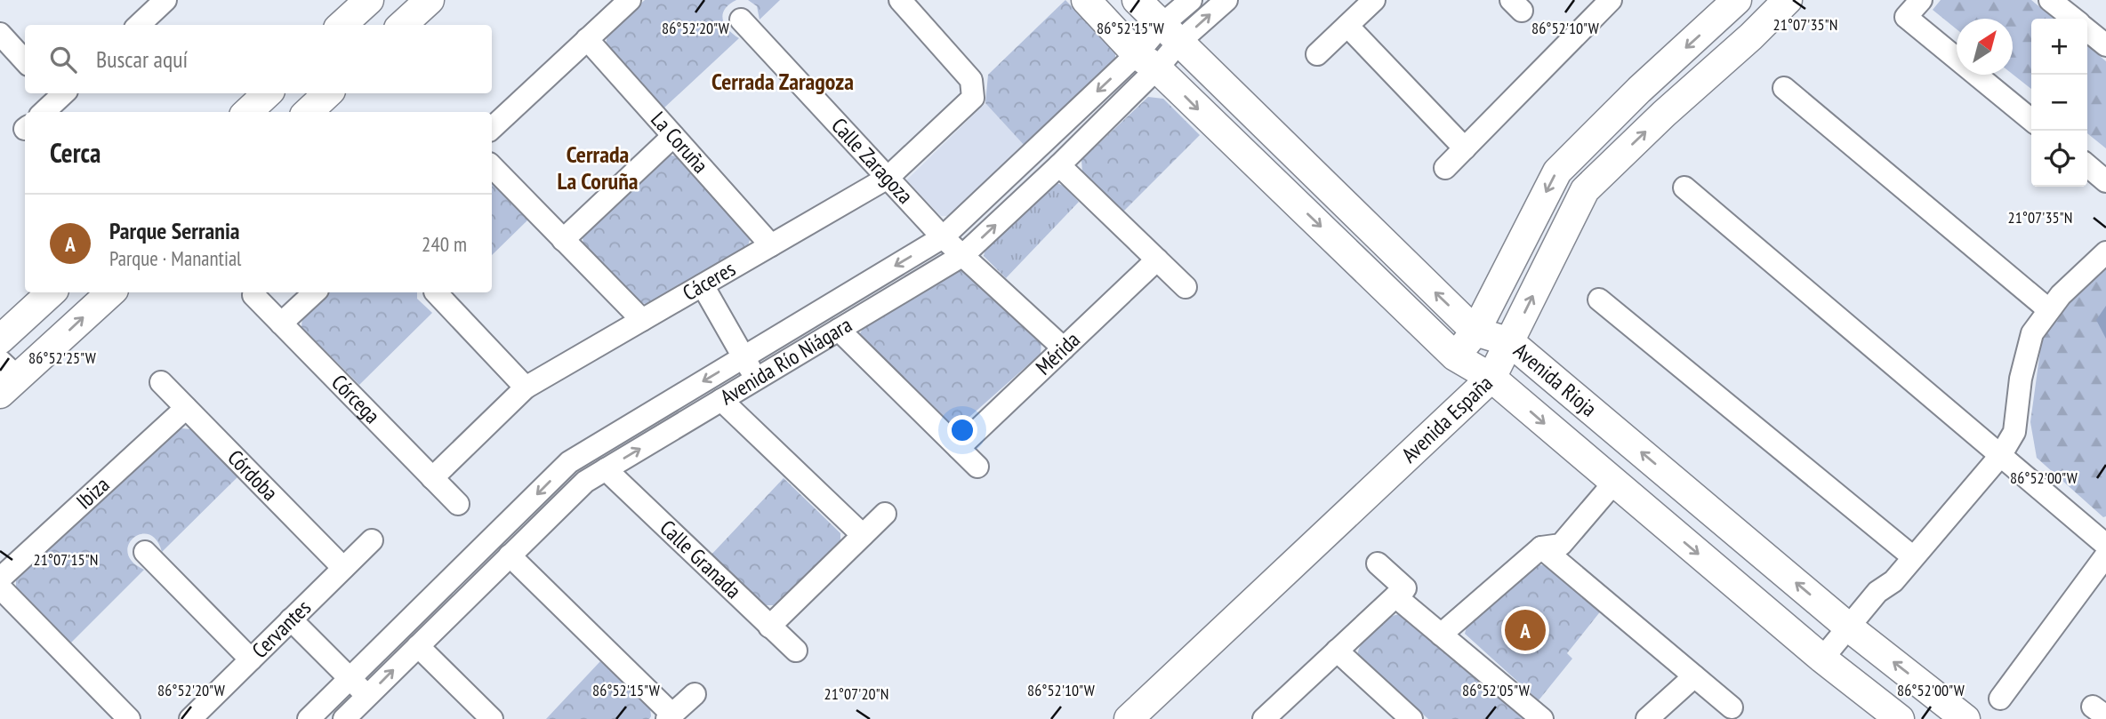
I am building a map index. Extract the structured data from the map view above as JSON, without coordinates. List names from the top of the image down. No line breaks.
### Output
{"streets":{"main road":["Avenida Rioja","Avenida España"],"street":["La Coruña","Calle Zaragoza","Cáceres","Mérida","Avenida Río Niágara","Córcega","Córdoba","Ibiza","Calle Granada","Cervantes"]},"crossings":[["La Coruña","Cáceres"],["Calle Zaragoza","Cáceres"],["Calle Zaragoza","Mérida"],["Calle Zaragoza","Avenida Río Niágara"],["Cáceres","Córcega"],["Avenida Río Niágara","Avenida Rioja"],["Avenida Río Niágara","Calle Granada"],["Avenida Rioja","Avenida España"],["Córdoba","Ibiza"],["Córdoba","Cervantes"]],"districts":["Cerrada Zaragoza","Cerrada La Coruña"],"north":"top right","page":{"map_buttons":["+","−"],"search":"Buscar aquí","heading":"Cerca","list":[{"mark":"A","name":"Parque Serrania","note":"Parque · Manantial","value":"240 m"}],"pins":"A"},"coordinates":["21°07'35\"N","86°52'20\"W","86°52'15\"W","86°52'10\"W","86°52'25\"W","86°52'00\"W","21°07'15\"N","86°52'05\"W","21°07'20\"N"]}
